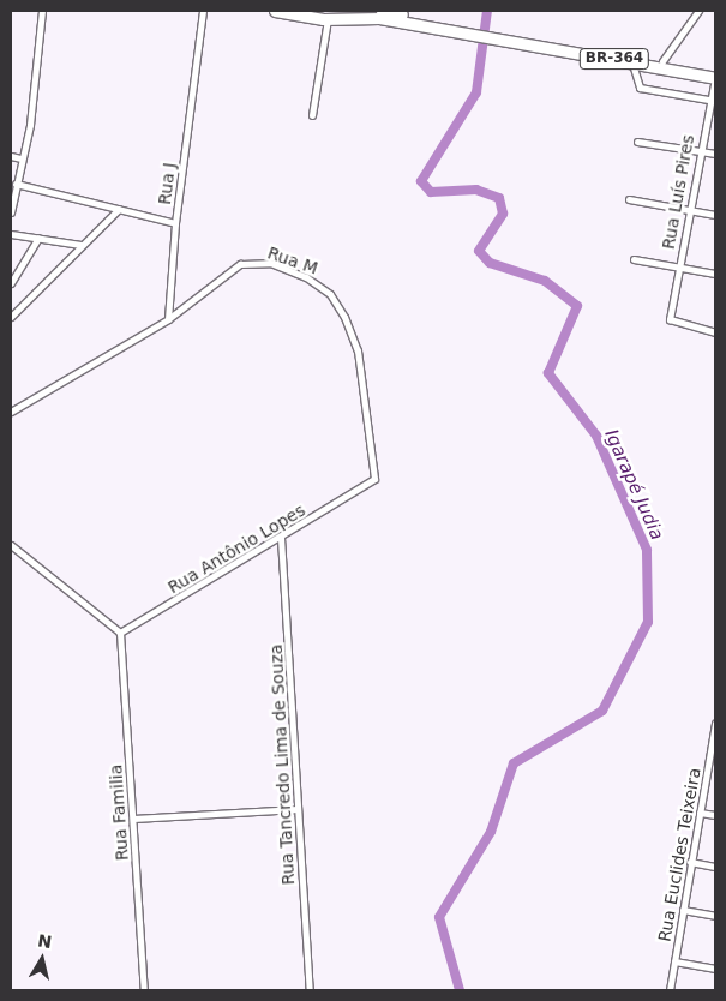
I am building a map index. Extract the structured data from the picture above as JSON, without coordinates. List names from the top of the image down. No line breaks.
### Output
{"streets":{"highway":["BR-364"],"street":["Rua J","Rua Luís Pires","Rua M","Rua Antônio Lopes","Rua Tancredo Lima de Souza","Rua Familia","Rua Euclides Teixeira"]},"crossings":[["BR-364","Rua Luís Pires"],["Rua M","Rua Antônio Lopes"],["Rua Antônio Lopes","Rua Tancredo Lima de Souza"],["Rua Antônio Lopes","Rua Familia"]],"water":["Igarapé Judia"],"north":"top"}
